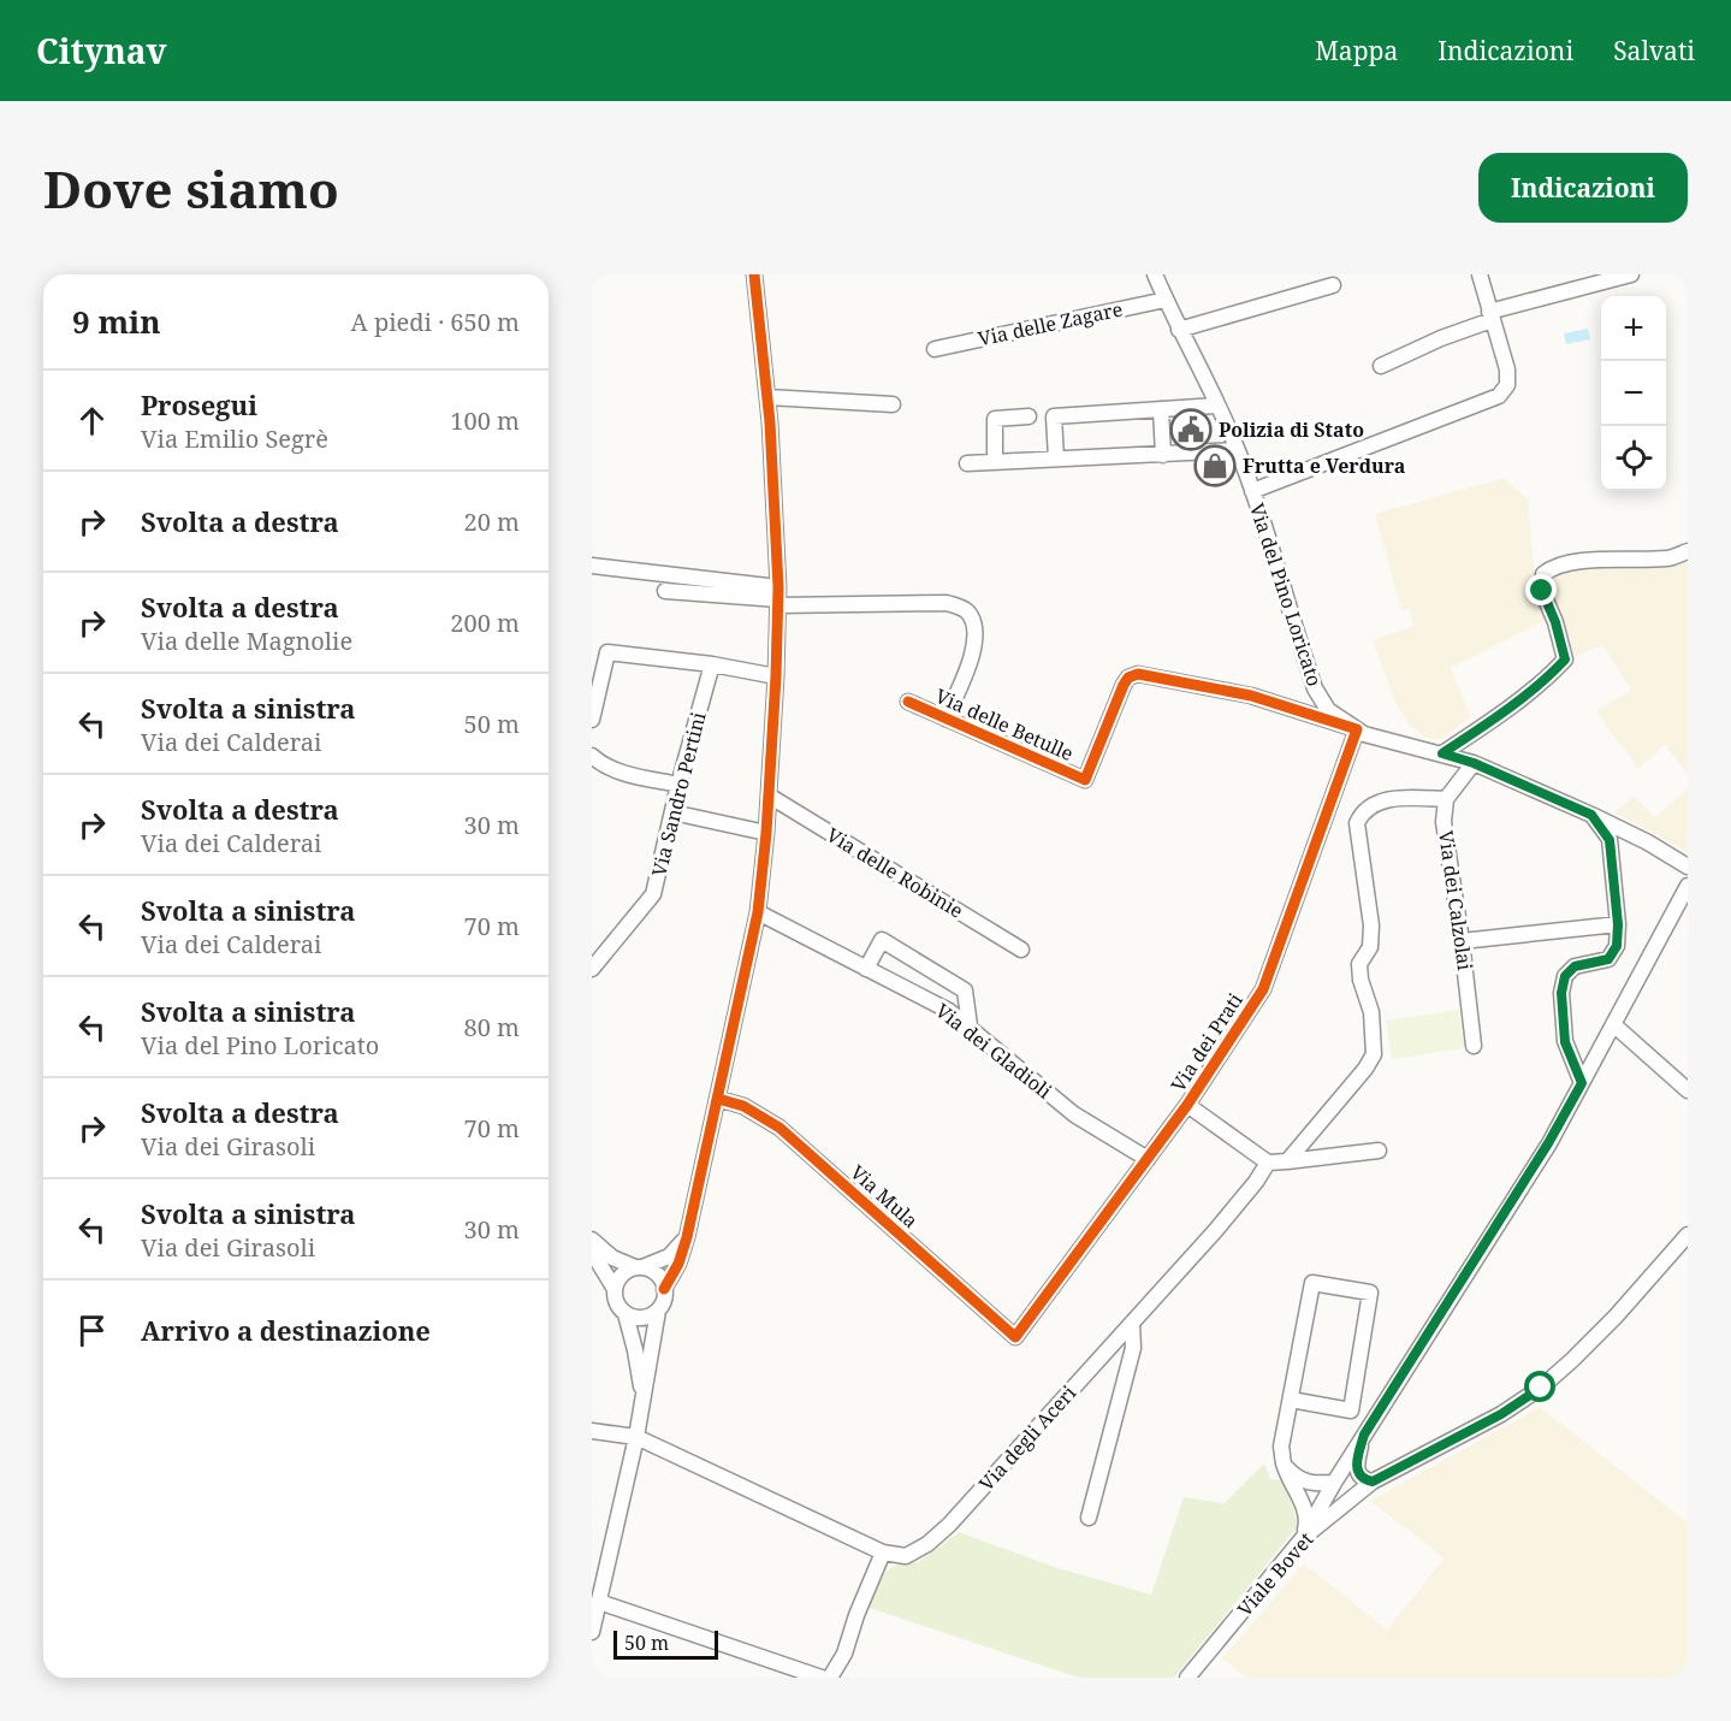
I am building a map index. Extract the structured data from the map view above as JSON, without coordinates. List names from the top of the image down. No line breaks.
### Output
{"streets":{"street":["Via delle Zagare","Via del Pino Loricato","Via delle Betulle","Via Sandro Pertini","Via delle Robinie","Via dei Calzolai","Via dei Prati","Via dei Gladioli","Via Mula","Via degli Aceri","Viale Bovet"]},"crossings":[["Via delle Zagare","Via del Pino Loricato"],["Via del Pino Loricato","Via delle Betulle"],["Via del Pino Loricato","Via dei Prati"],["Via delle Betulle","Via dei Prati"],["Via dei Prati","Via dei Gladioli"],["Via dei Prati","Via Mula"]],"places":{"public building":["Polizia di Stato"],"shop":["Frutta e Verdura"]},"scale_bar":"50 m","page":{"header":"Citynav","nav":["Mappa","Indicazioni","Salvati"],"buttons":"Indicazioni","title":"Dove siamo","heading":["9 min","A piedi · 650 m"],"map_buttons":["+","−"],"list":[["Prosegui","Via Emilio Segrè","100 m"],["Svolta a destra","20 m"],["Svolta a destra","Via delle Magnolie","200 m"],["Svolta a sinistra","Via dei Calderai","50 m"],["Svolta a destra","Via dei Calderai","30 m"],["Svolta a sinistra","Via dei Calderai","70 m"],["Svolta a sinistra","Via del Pino Loricato","80 m"],["Svolta a destra","Via dei Girasoli","70 m"],["Svolta a sinistra","Via dei Girasoli","30 m"],"Arrivo a destinazione"],"scale":"50 m"}}
